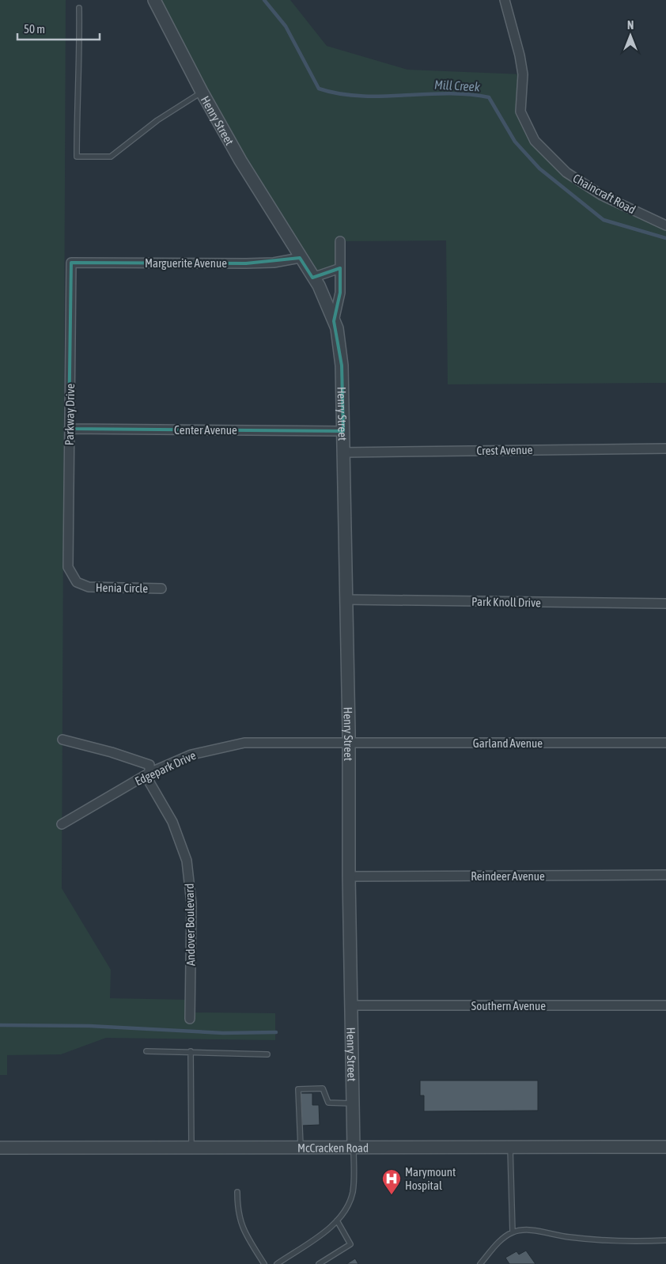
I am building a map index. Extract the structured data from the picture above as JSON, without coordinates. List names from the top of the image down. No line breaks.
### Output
{"streets":{"street":["Henry Street","Chaincraft Road","Marguerite Avenue","Parkway Drive","Center Avenue","Crest Avenue","Henia Circle","Park Knoll Drive","Garland Avenue","Edgepark Drive","Reindeer Avenue","Andover Boulevard","Southern Avenue","McCracken Road"]},"crossings":[["Henry Street","Marguerite Avenue"],["Henry Street","Center Avenue"],["Henry Street","Crest Avenue"],["Henry Street","Park Knoll Drive"],["Henry Street","Garland Avenue"],["Henry Street","Edgepark Drive"],["Henry Street","Reindeer Avenue"],["Henry Street","Southern Avenue"],["Henry Street","McCracken Road"],["Marguerite Avenue","Parkway Drive"],["Parkway Drive","Center Avenue"],["Parkway Drive","Henia Circle"],["Garland Avenue","Edgepark Drive"],["Edgepark Drive","Andover Boulevard"]],"water":["Mill Creek"],"places":{"hospital":["Marymount Hospital"]},"scale_bar":"50 m","north":"top"}
